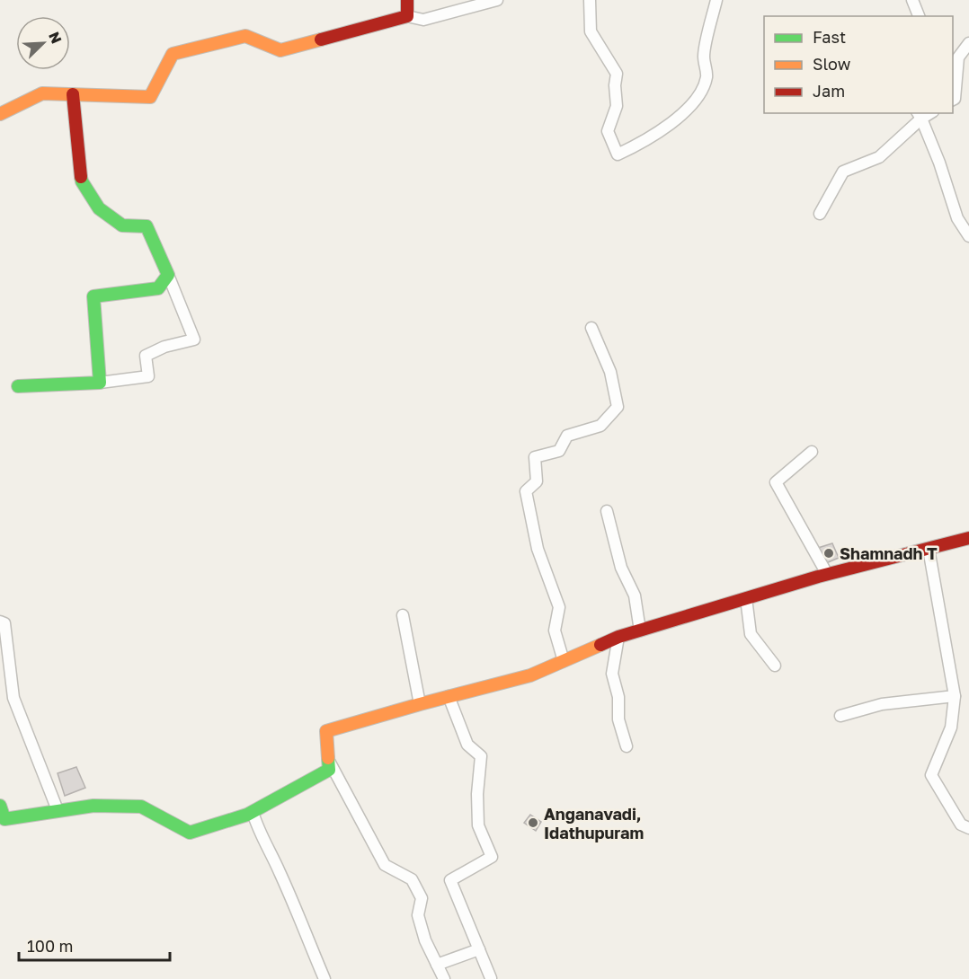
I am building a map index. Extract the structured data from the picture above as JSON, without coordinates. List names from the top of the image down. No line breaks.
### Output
{"places":["Shamnadh T","Anganavadi, Idathupuram"],"legend":["Fast","Slow","Jam"],"scale_bar":"100 m","north":"top right"}
